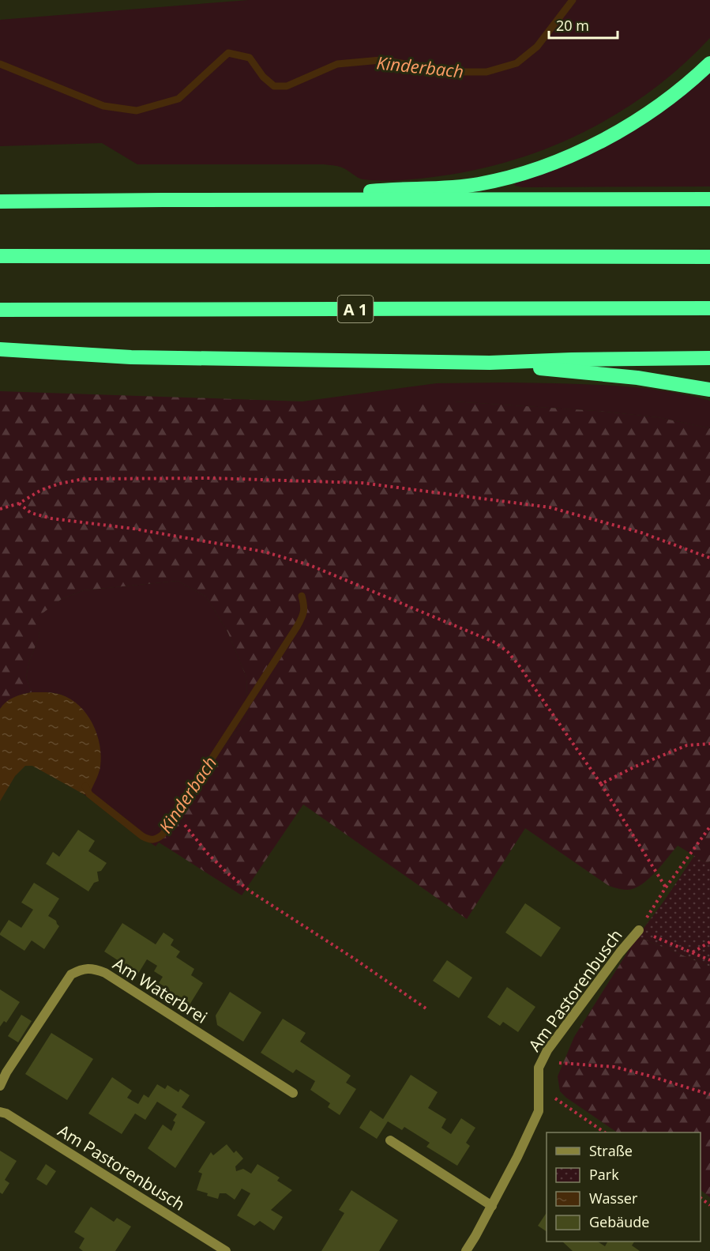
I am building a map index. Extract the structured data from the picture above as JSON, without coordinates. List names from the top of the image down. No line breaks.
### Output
{"streets":{"highway":["A 1"],"street":["Am Waterbrei","Am Pastorenbusch"]},"water":["Kinderbach"],"legend":["Straße","Park","Wasser","Gebäude"],"scale_bar":"20 m"}
